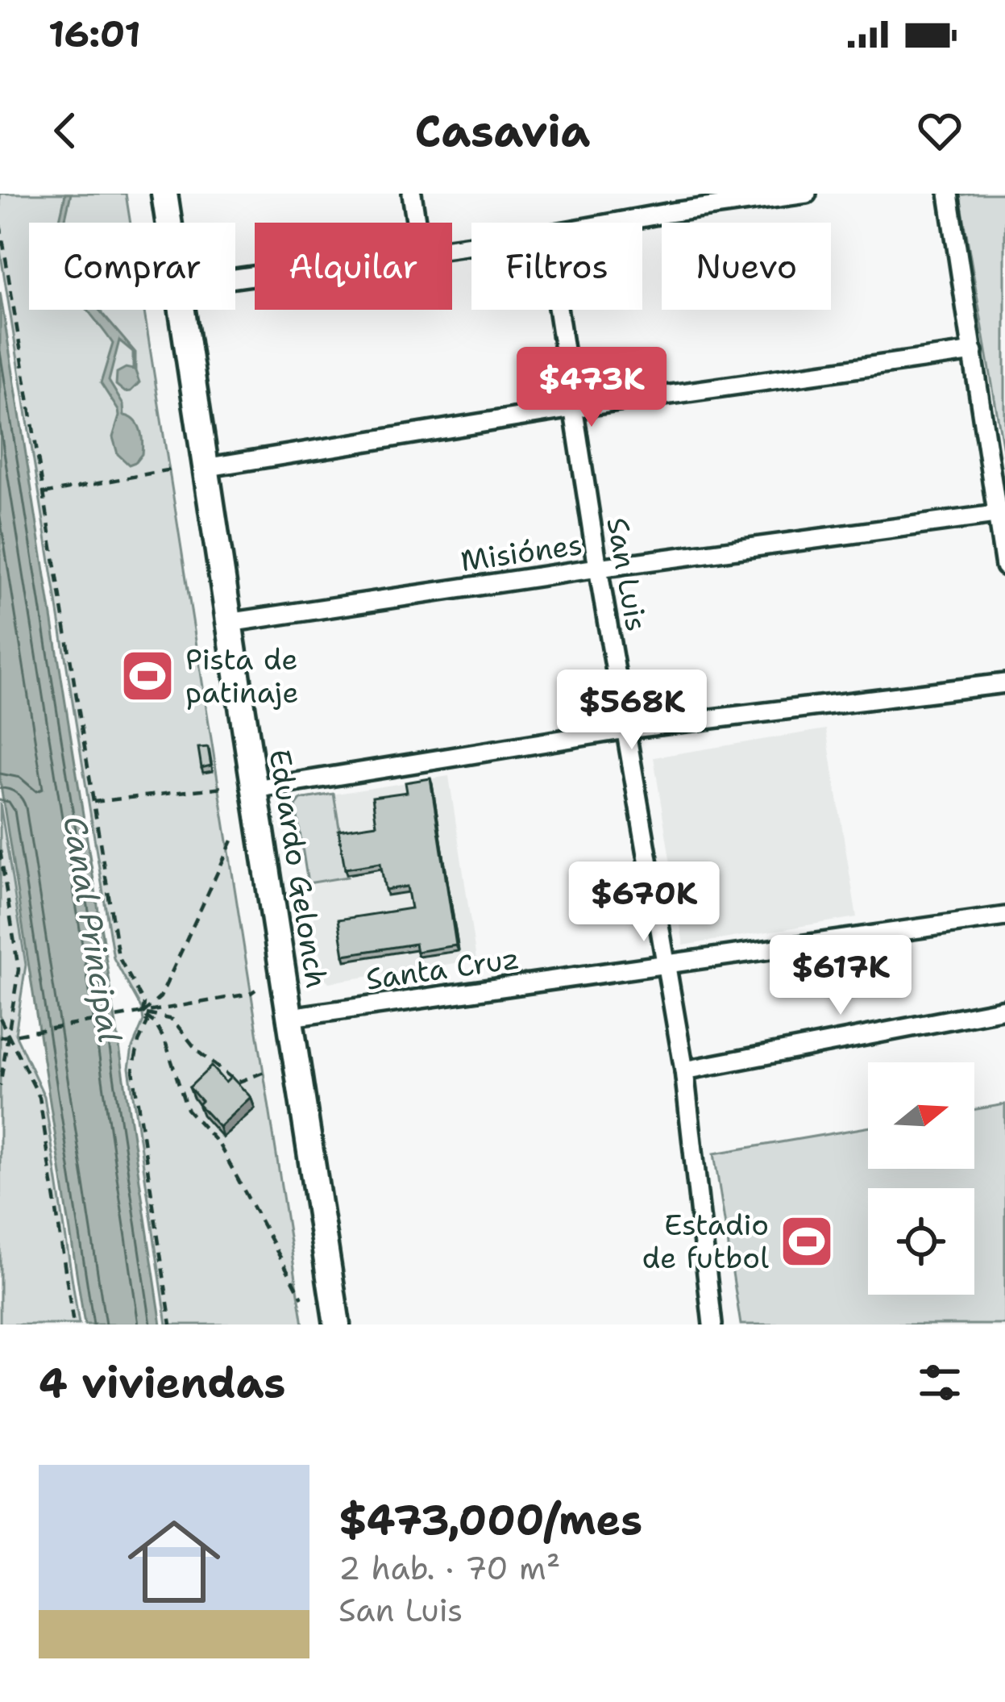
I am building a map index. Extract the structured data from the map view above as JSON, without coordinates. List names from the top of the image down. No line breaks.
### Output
{"streets":{"main road":["Eduardo Gelonch"],"street":["Misiónes","San Luis","Santa Cruz"]},"crossings":[["Misiónes","San Luis"],["Misiónes","Eduardo Gelonch"],["San Luis","Santa Cruz"],["Eduardo Gelonch","Santa Cruz"]],"water":["Canal Principal"],"places":{"sports":["Pista de patinaje","Estadio de futbol"]},"north":"right","page":{"status":"16:01","header":"Casavia","chip":["Comprar","Alquilar","Filtros","Nuevo"],"price":["$473K","$568K","$670K","$617K"],"heading":"4 viviendas","list":[{"name":"$473,000/mes","note":"2 hab. · 70 m² · San Luis"}]}}
